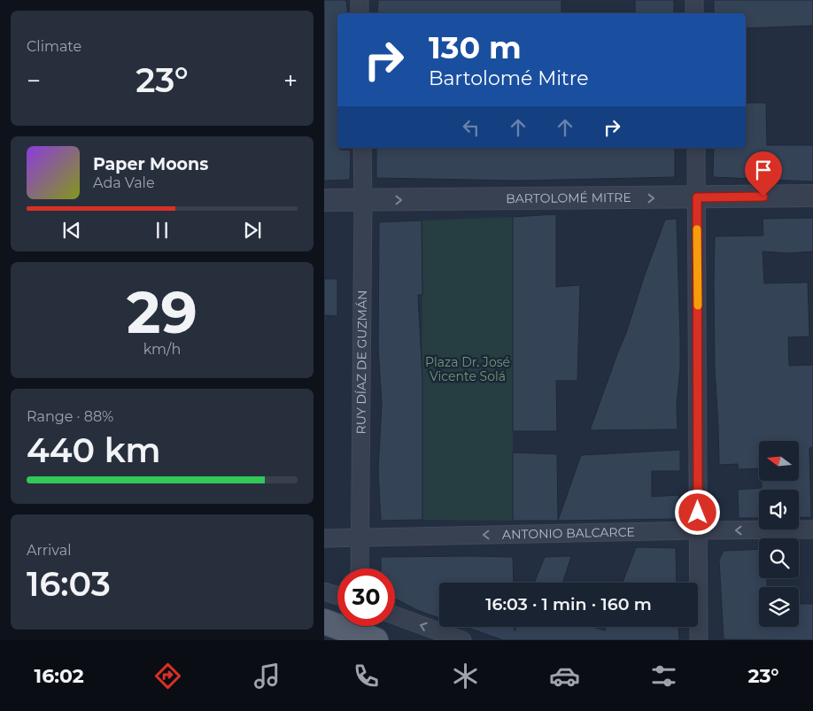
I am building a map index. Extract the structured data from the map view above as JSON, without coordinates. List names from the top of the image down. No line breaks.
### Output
{"streets":{"street":["BARTOLOMÉ MITRE","RUY DÍAZ DE GUZMÁN","ANTONIO BALCARCE"]},"crossings":[["BARTOLOMÉ MITRE","RUY DÍAZ DE GUZMÁN"],["RUY DÍAZ DE GUZMÁN","ANTONIO BALCARCE"]],"one_way":["BARTOLOMÉ MITRE","ANTONIO BALCARCE"],"parks":["Plaza Dr. José Vicente Solá"],"north":"left","page":{"tile":["Climate",["29","km/h"],["Range · 88%","440 km"],["Arrival","16:03"]],"turn":["130 m","Bartolomé Mitre"],"heat":["−","23°","+"],"song":["Paper Moons","Ada Vale"],"limit":"30","trip":"16:03 · 1 min · 160 m","tabs":["16:02","23°"]}}
